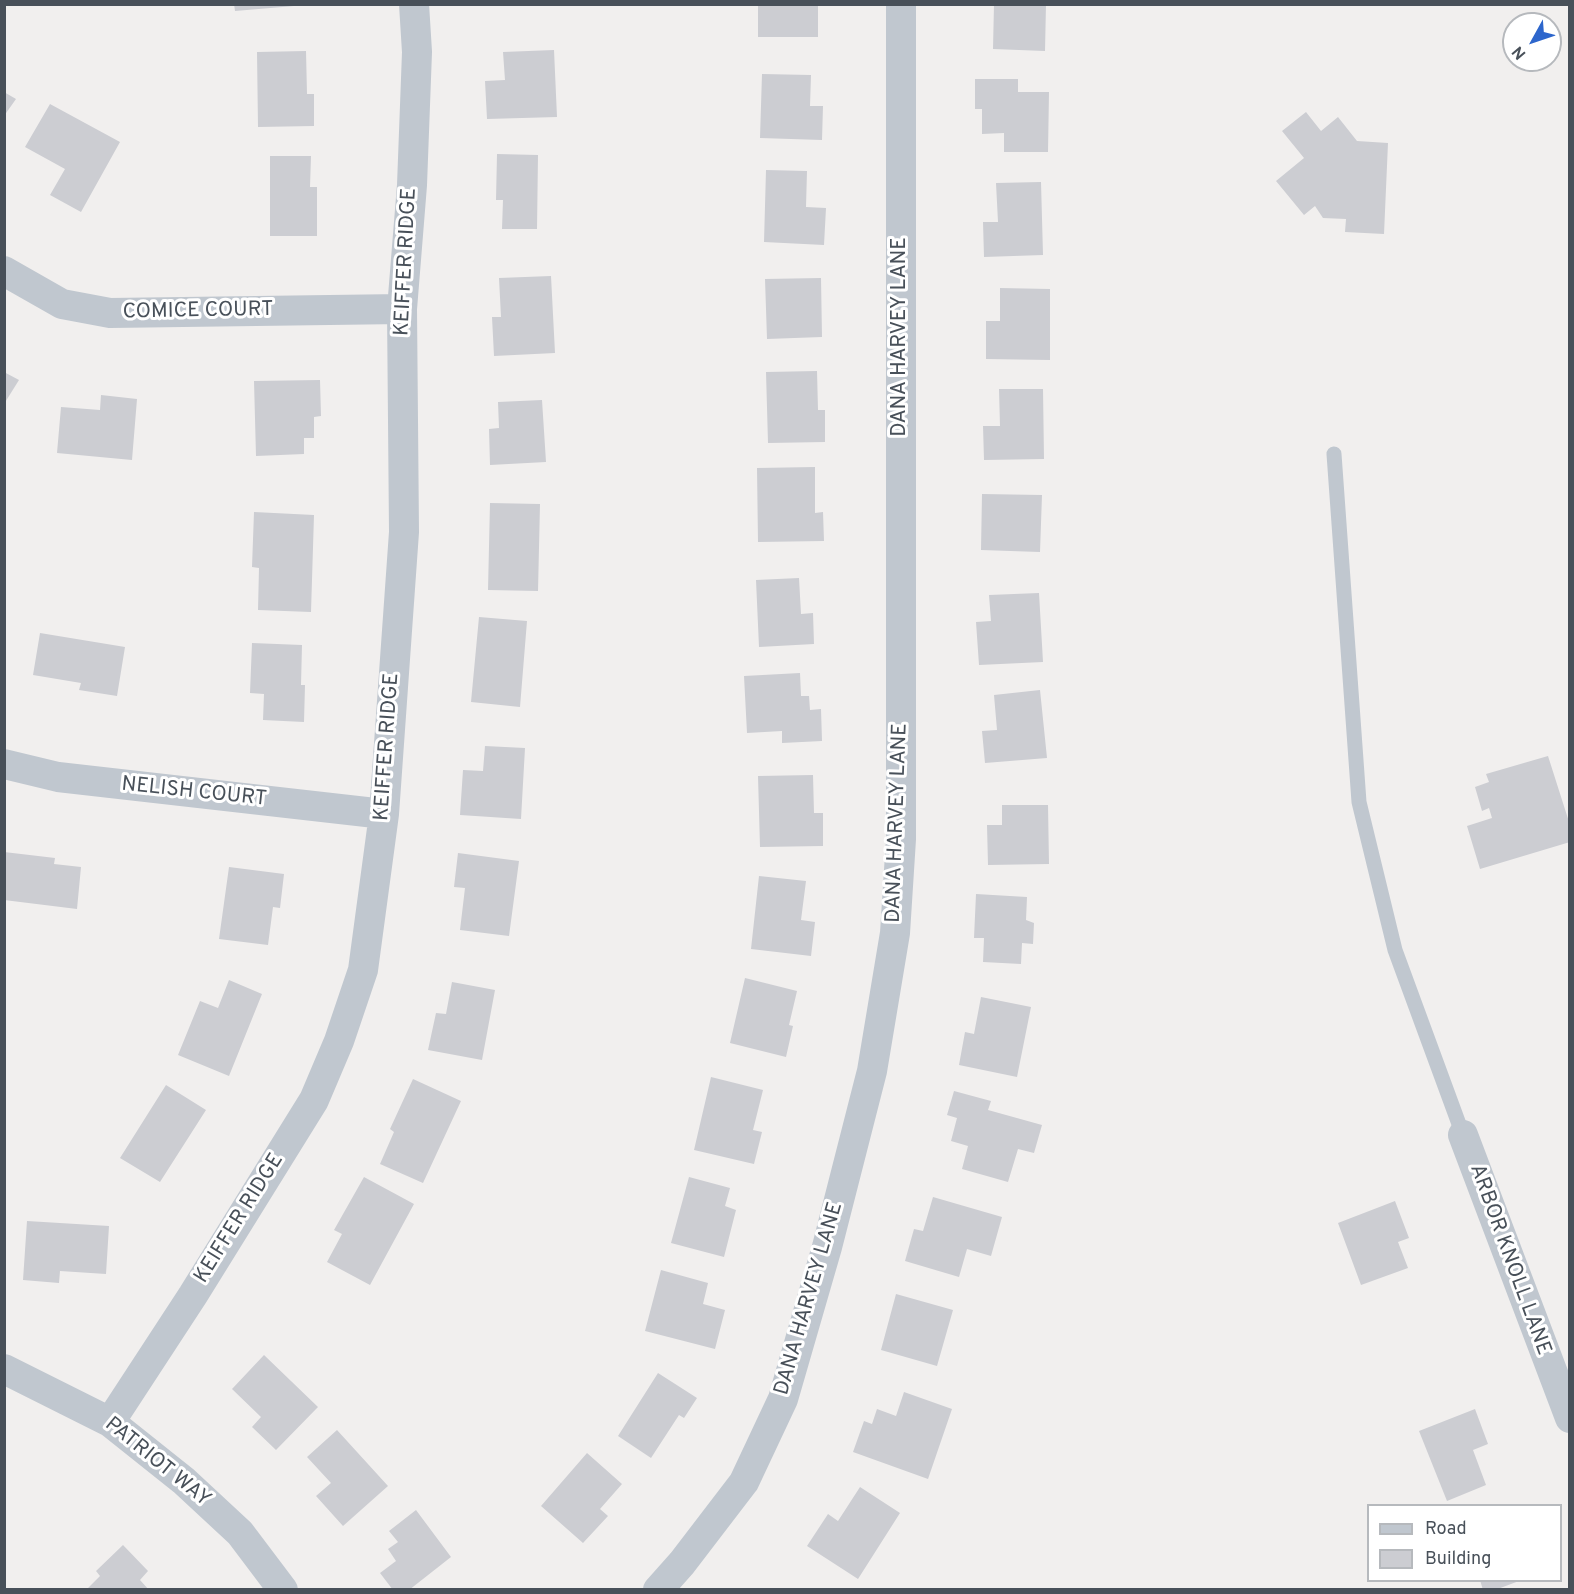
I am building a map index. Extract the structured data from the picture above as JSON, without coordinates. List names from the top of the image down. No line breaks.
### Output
{"streets":{"street":["KEIFFER RIDGE","COMICE COURT","DANA HARVEY LANE","NELISH COURT","ARBOR KNOLL LANE","PATRIOT WAY"]},"crossings":[["KEIFFER RIDGE","COMICE COURT"],["KEIFFER RIDGE","NELISH COURT"],["KEIFFER RIDGE","PATRIOT WAY"]],"legend":["Road","Building"],"north":"bottom left"}
